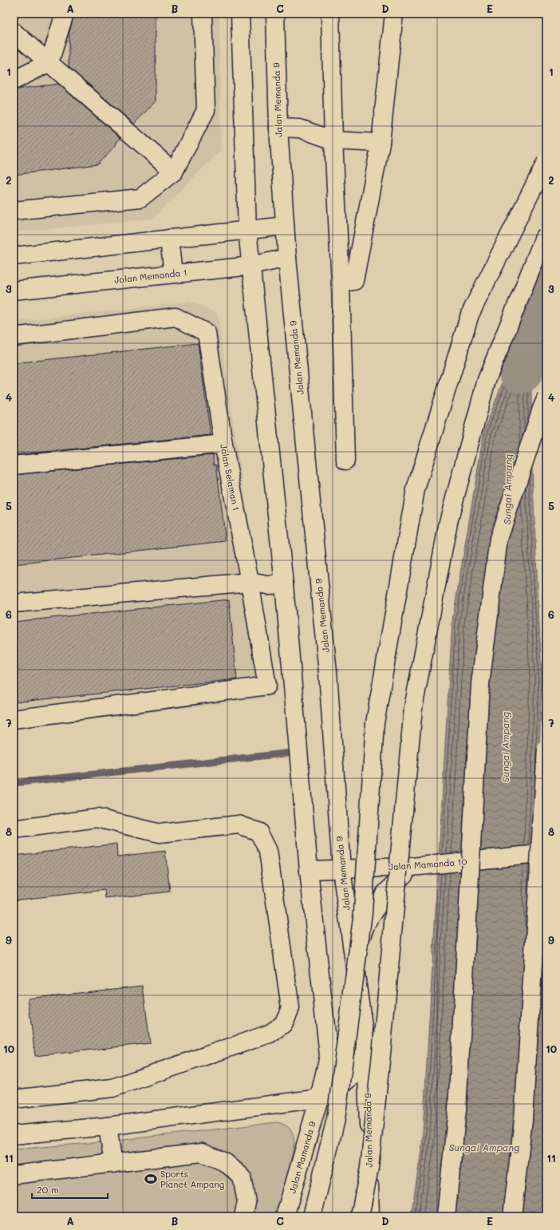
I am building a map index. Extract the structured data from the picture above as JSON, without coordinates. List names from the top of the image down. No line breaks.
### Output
{"streets":{"main road":["Jalan Memanda 9","Jalan Memanda 1","Jalan Selaman 1","Jalan Mamanda 10","Jalan Mamanda 9"]},"crossings":[["Jalan Memanda 9","Jalan Memanda 1"],["Jalan Memanda 9","Jalan Mamanda 10"]],"water":["Sungai Ampang"],"places":{"sports":["Sports Planet Ampang"]},"scale_bar":"20 m","grid":{"columns":["A","B","C","D","E"],"rows":["1","2","3","4","5","6","7","8","9","10","11"]}}
